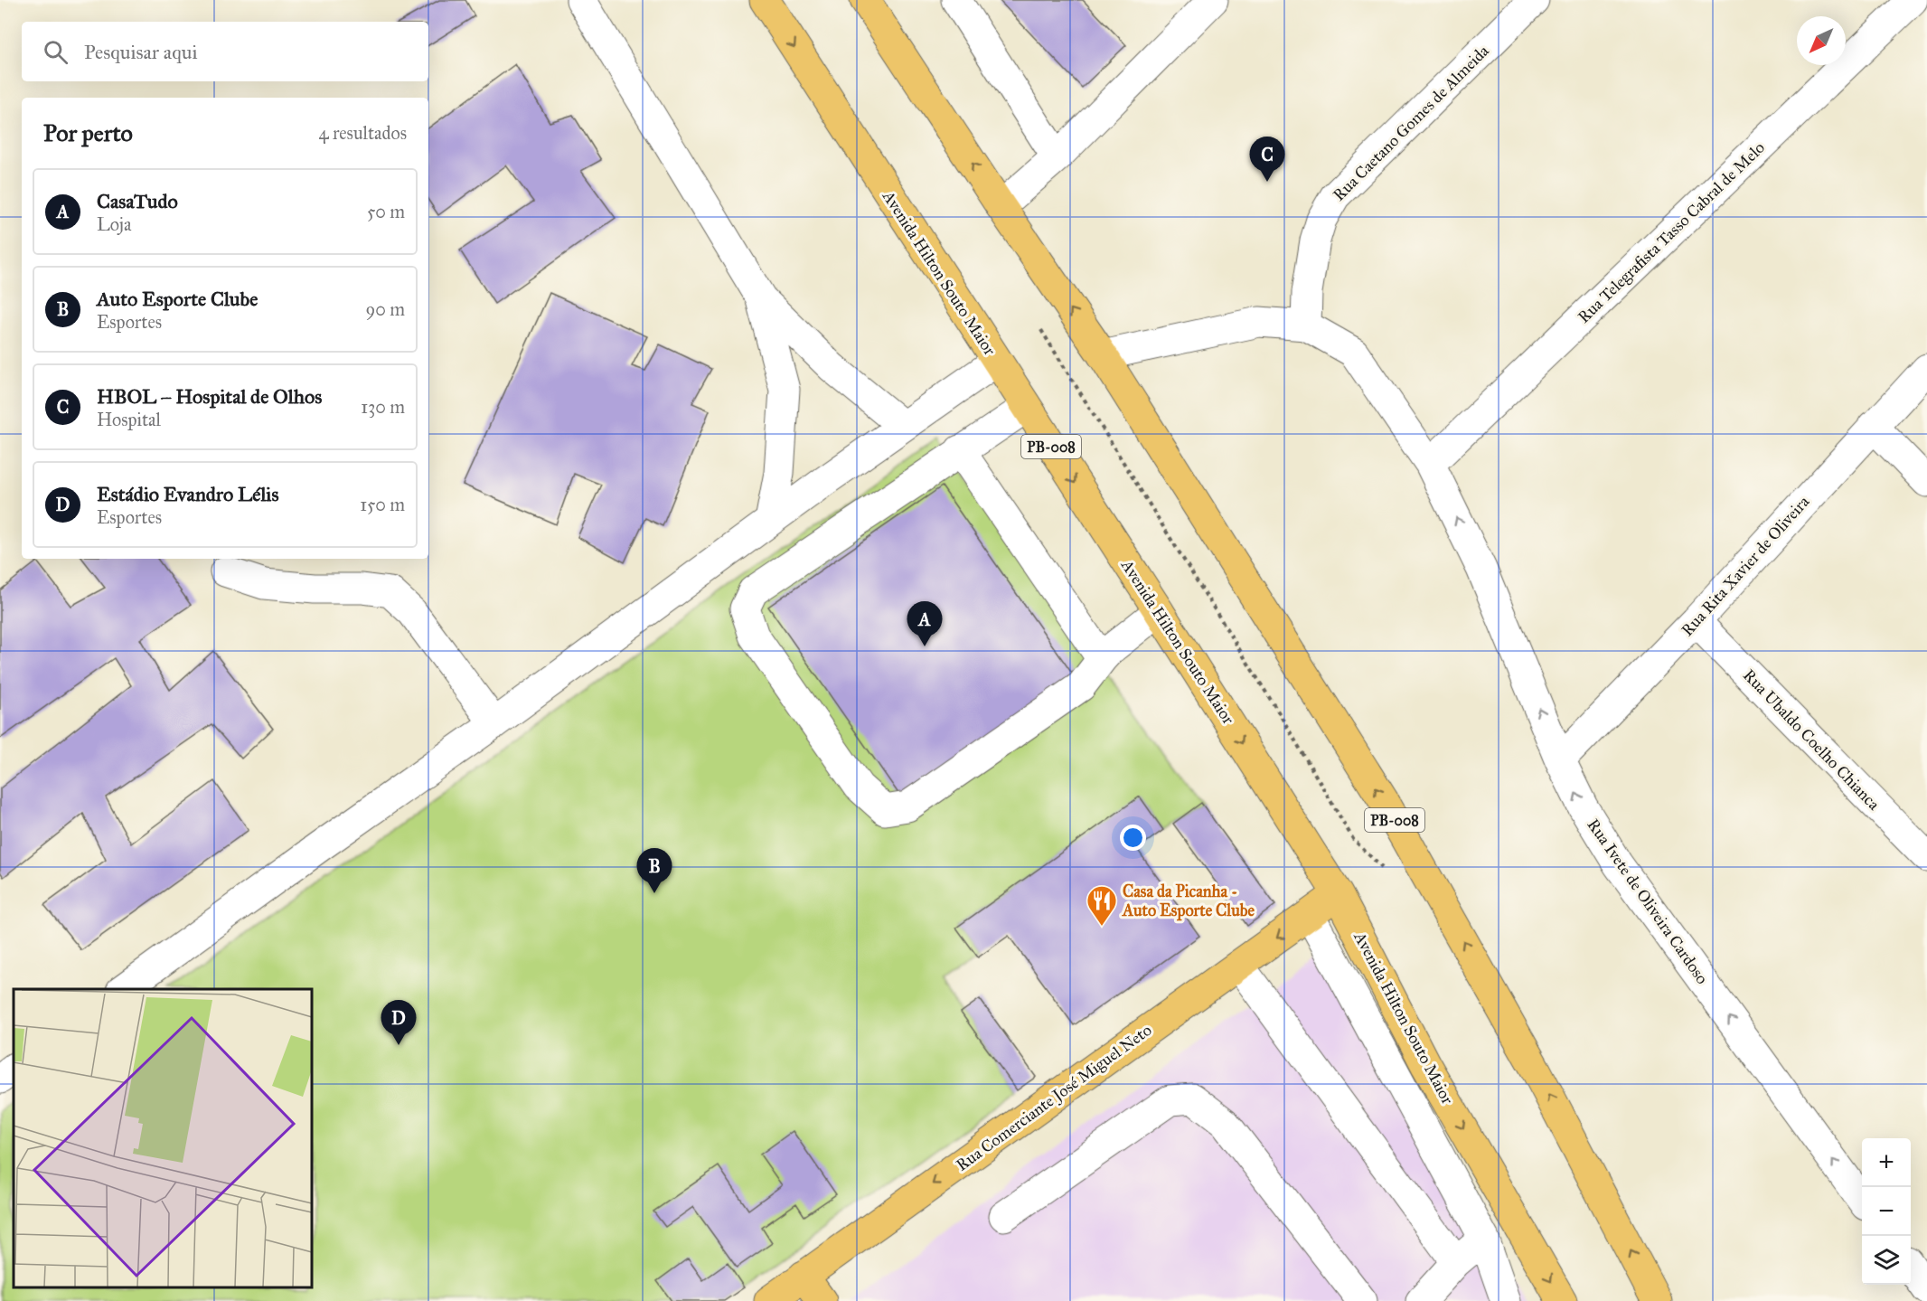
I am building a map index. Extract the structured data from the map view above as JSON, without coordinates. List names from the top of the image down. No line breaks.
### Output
{"streets":{"main road":["Avenida Hilton Souto Maior","PB-008","Rua Comerciante José Miguel Neto"],"street":["Rua Caetano Gomes de Almeida","Rua Telegrafista Tasso Cabral de Melo","Rua Rita Xavier de Oliveira","Rua Ubaldo Coelho Chianca","Rua Ivete de Oliveira Cardoso"]},"crossings":[["Rua Telegrafista Tasso Cabral de Melo","Rua Ivete de Oliveira Cardoso"],["Avenida Hilton Souto Maior","Rua Comerciante José Miguel Neto"],["Rua Rita Xavier de Oliveira","Rua Ubaldo Coelho Chianca"],["Rua Rita Xavier de Oliveira","Rua Ivete de Oliveira Cardoso"]],"one_way":["Rua Ivete de Oliveira Cardoso","Rua Comerciante José Miguel Neto"],"places":{"restaurant":["Casa da Picanha - Auto Esporte Clube"]},"north":"bottom left","page":{"search":"Pesquisar aqui","heading":["Por perto","4 resultados"],"pins":["C","A","B","D"],"list":[{"mark":"A","name":"CasaTudo","note":"Loja","value":"50 m"},{"mark":"B","name":"Auto Esporte Clube","note":"Esportes","value":"90 m"},{"mark":"C","name":"HBOL – Hospital de Olhos","note":"Hospital","value":"130 m"},{"mark":"D","name":"Estádio Evandro Lélis","note":"Esportes","value":"150 m"}],"map_buttons":["+","−"]}}
